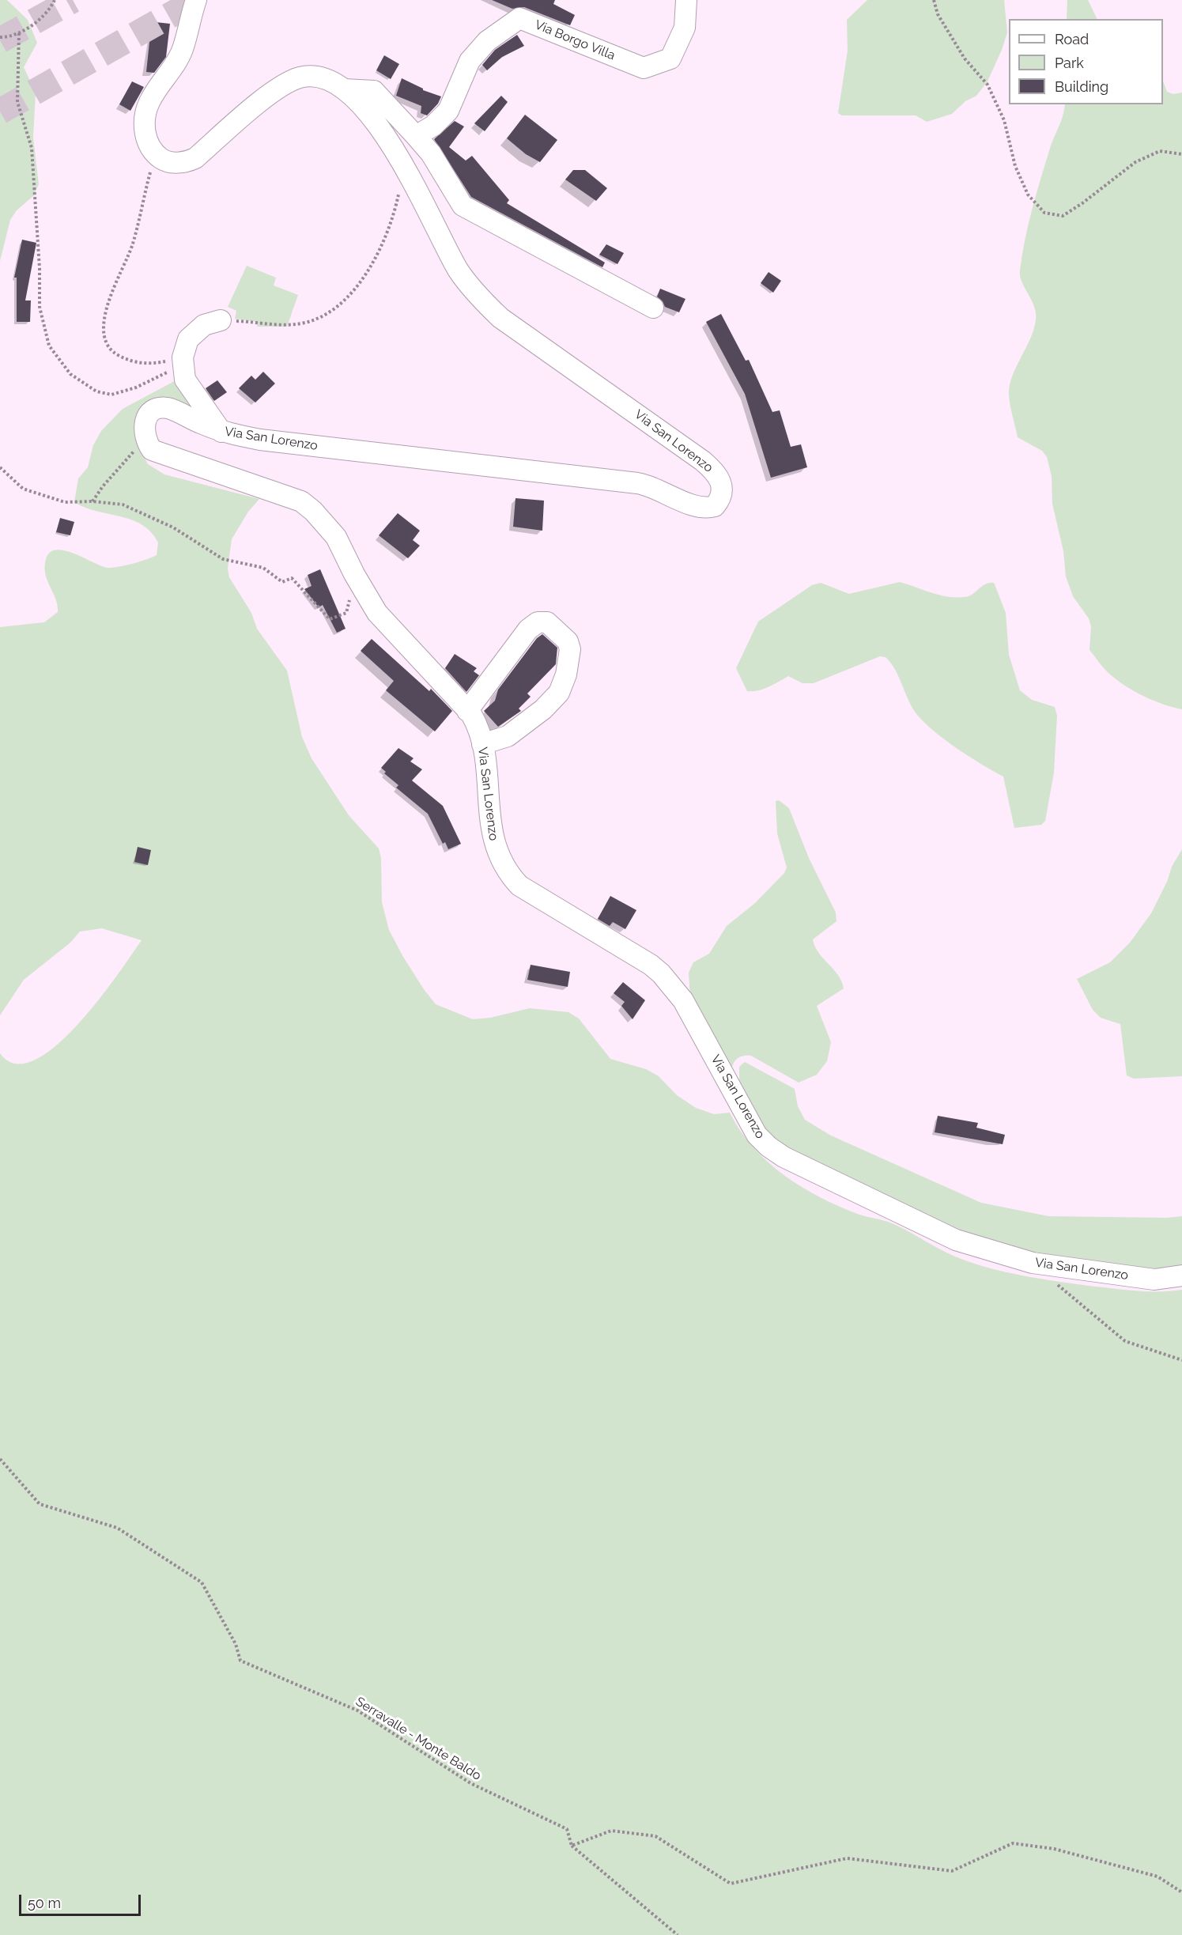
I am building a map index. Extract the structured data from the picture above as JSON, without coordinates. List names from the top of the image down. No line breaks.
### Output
{"streets":{"street":["Via Borgo Villa","Via San Lorenzo"],"path":["Serravalle - Monte Baldo"]},"legend":["Road","Park","Building"],"scale_bar":"50 m"}
